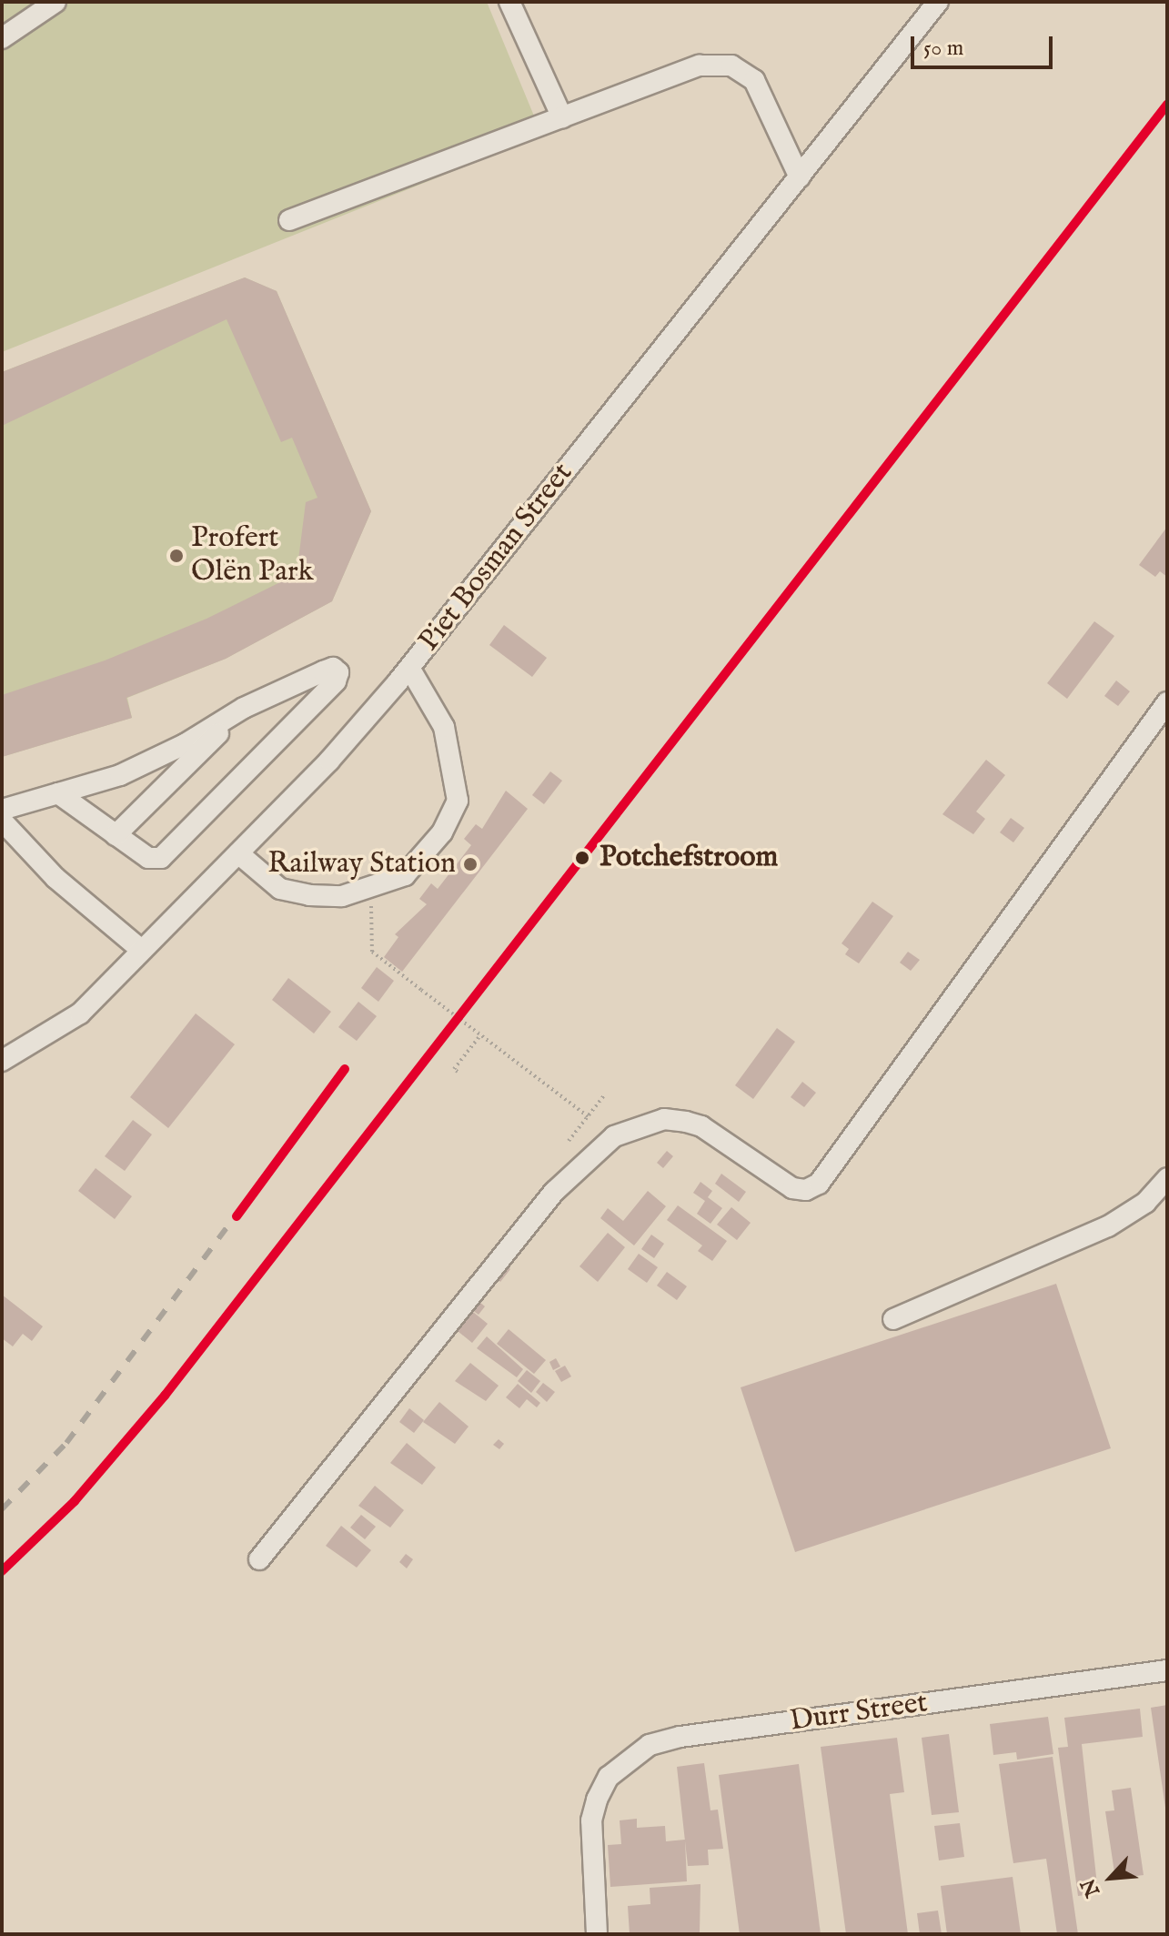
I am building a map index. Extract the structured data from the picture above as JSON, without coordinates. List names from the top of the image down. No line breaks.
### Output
{"streets":{"street":["Piet Bosman Street","Durr Street"]},"places":["Profert Olën Park","Potchefstroom","Railway Station"],"scale_bar":"50 m","north":"bottom left"}
